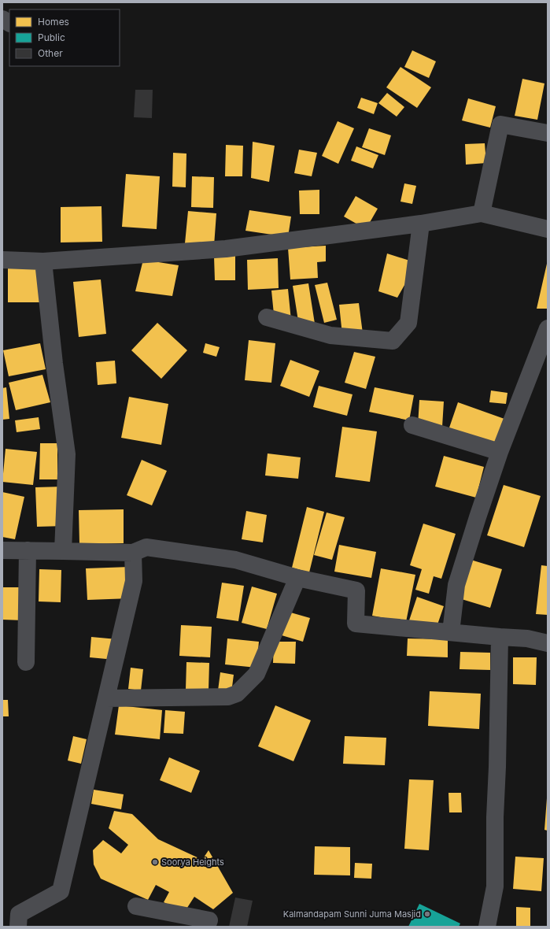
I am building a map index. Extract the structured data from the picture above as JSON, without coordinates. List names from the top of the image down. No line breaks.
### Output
{"places":["Soorya Heights","Kalmandapam Sunni Juma Masjid"],"legend":["Homes","Public","Other"]}
